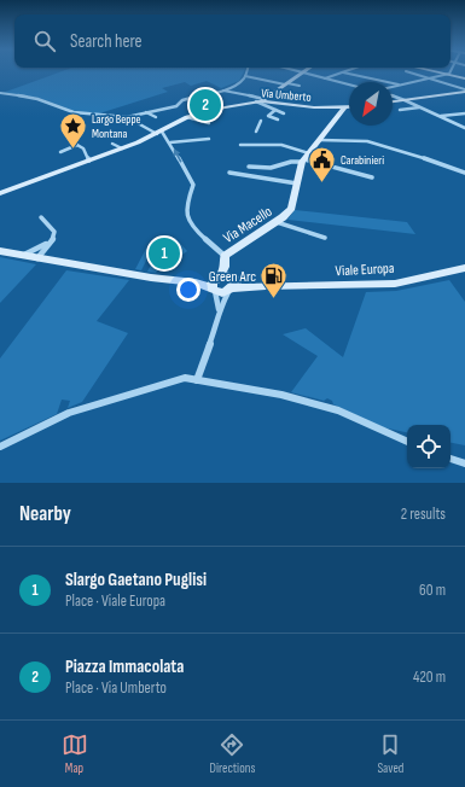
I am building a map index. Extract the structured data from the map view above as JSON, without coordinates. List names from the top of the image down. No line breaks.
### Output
{"streets":{"street":["Via Umberto","Via Macello","Viale Europa"]},"crossings":[["Via Umberto","Via Macello"]],"places":{"place":["Largo Beppe Montana"],"public building":["Carabinieri"],"fuel station":["Green Arc"]},"north":"bottom left","page":{"search":"Search here","pins":["2","1"],"heading":["Nearby","2 results"],"list":[{"mark":"1","name":"Slargo Gaetano Puglisi","note":"Place · Viale Europa","value":"60 m"},{"mark":"2","name":"Piazza Immacolata","note":"Place · Via Umberto","value":"420 m"}],"nav":["Map","Directions","Saved"]}}
